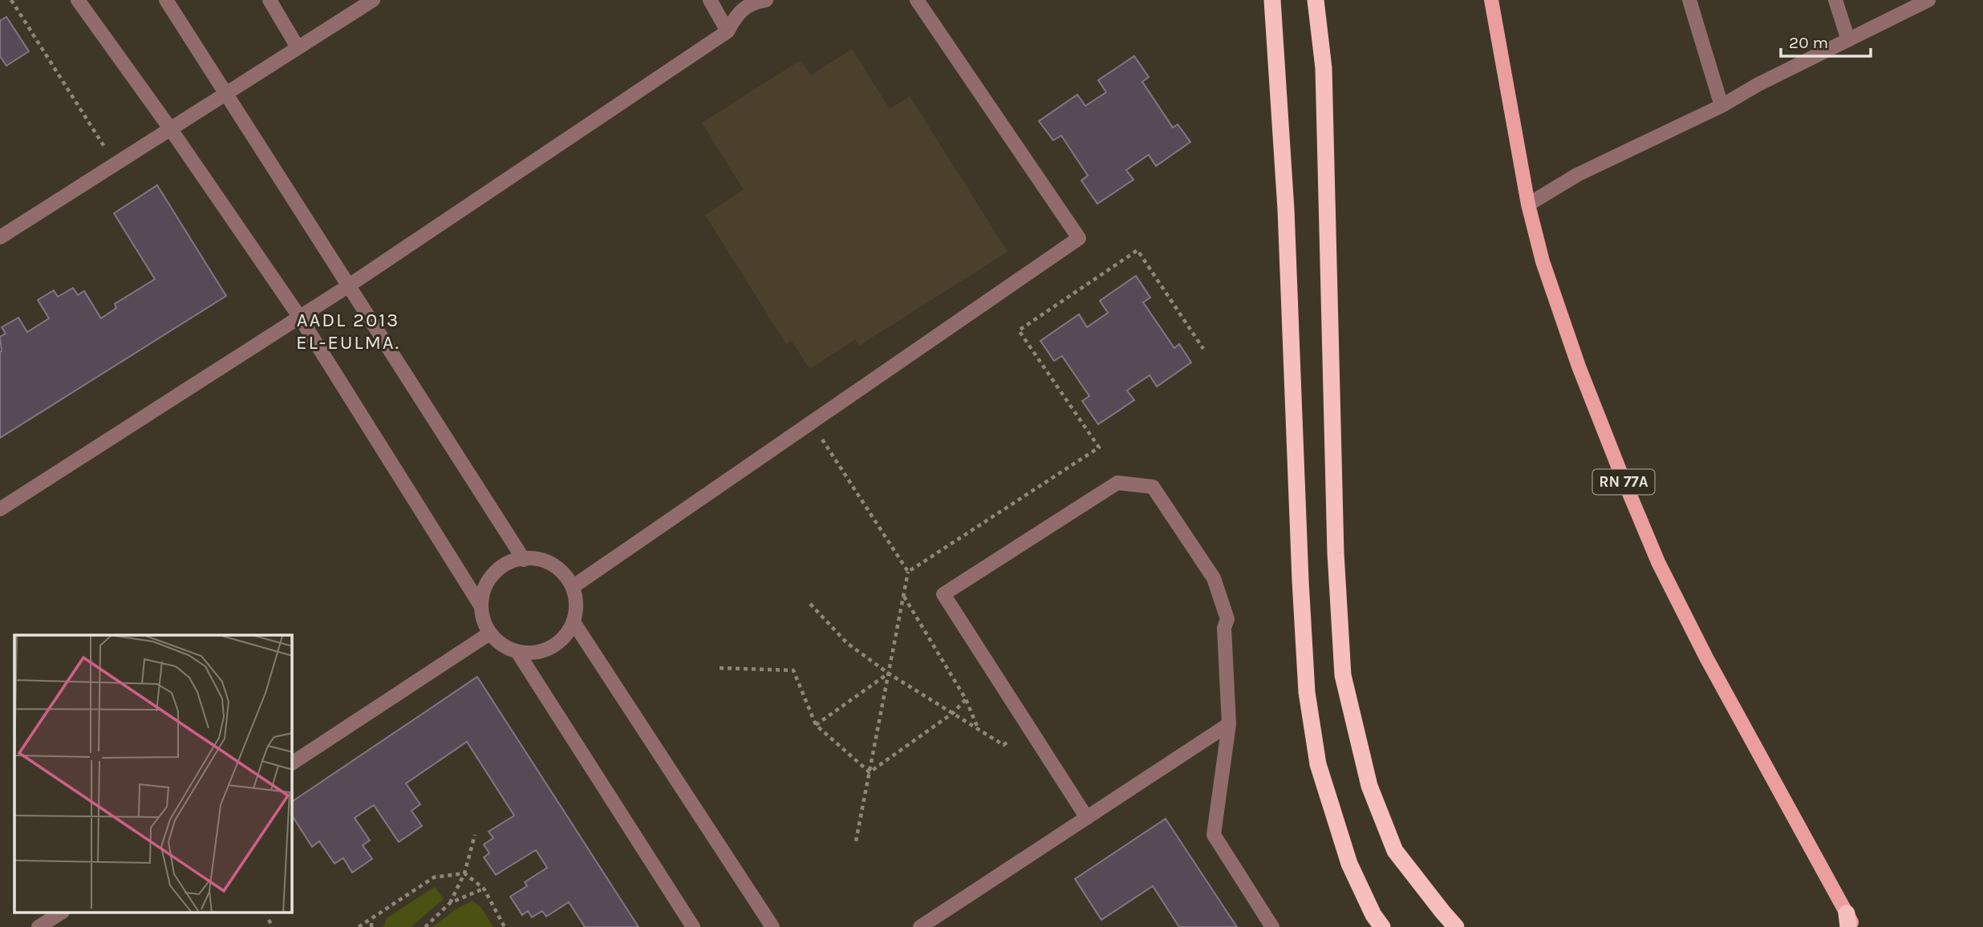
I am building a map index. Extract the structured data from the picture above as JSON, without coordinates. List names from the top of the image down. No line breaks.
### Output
{"streets":{"main road":["RN 77A"]},"districts":["AADL 2013 EL-EULMA."],"scale_bar":"20 m"}
